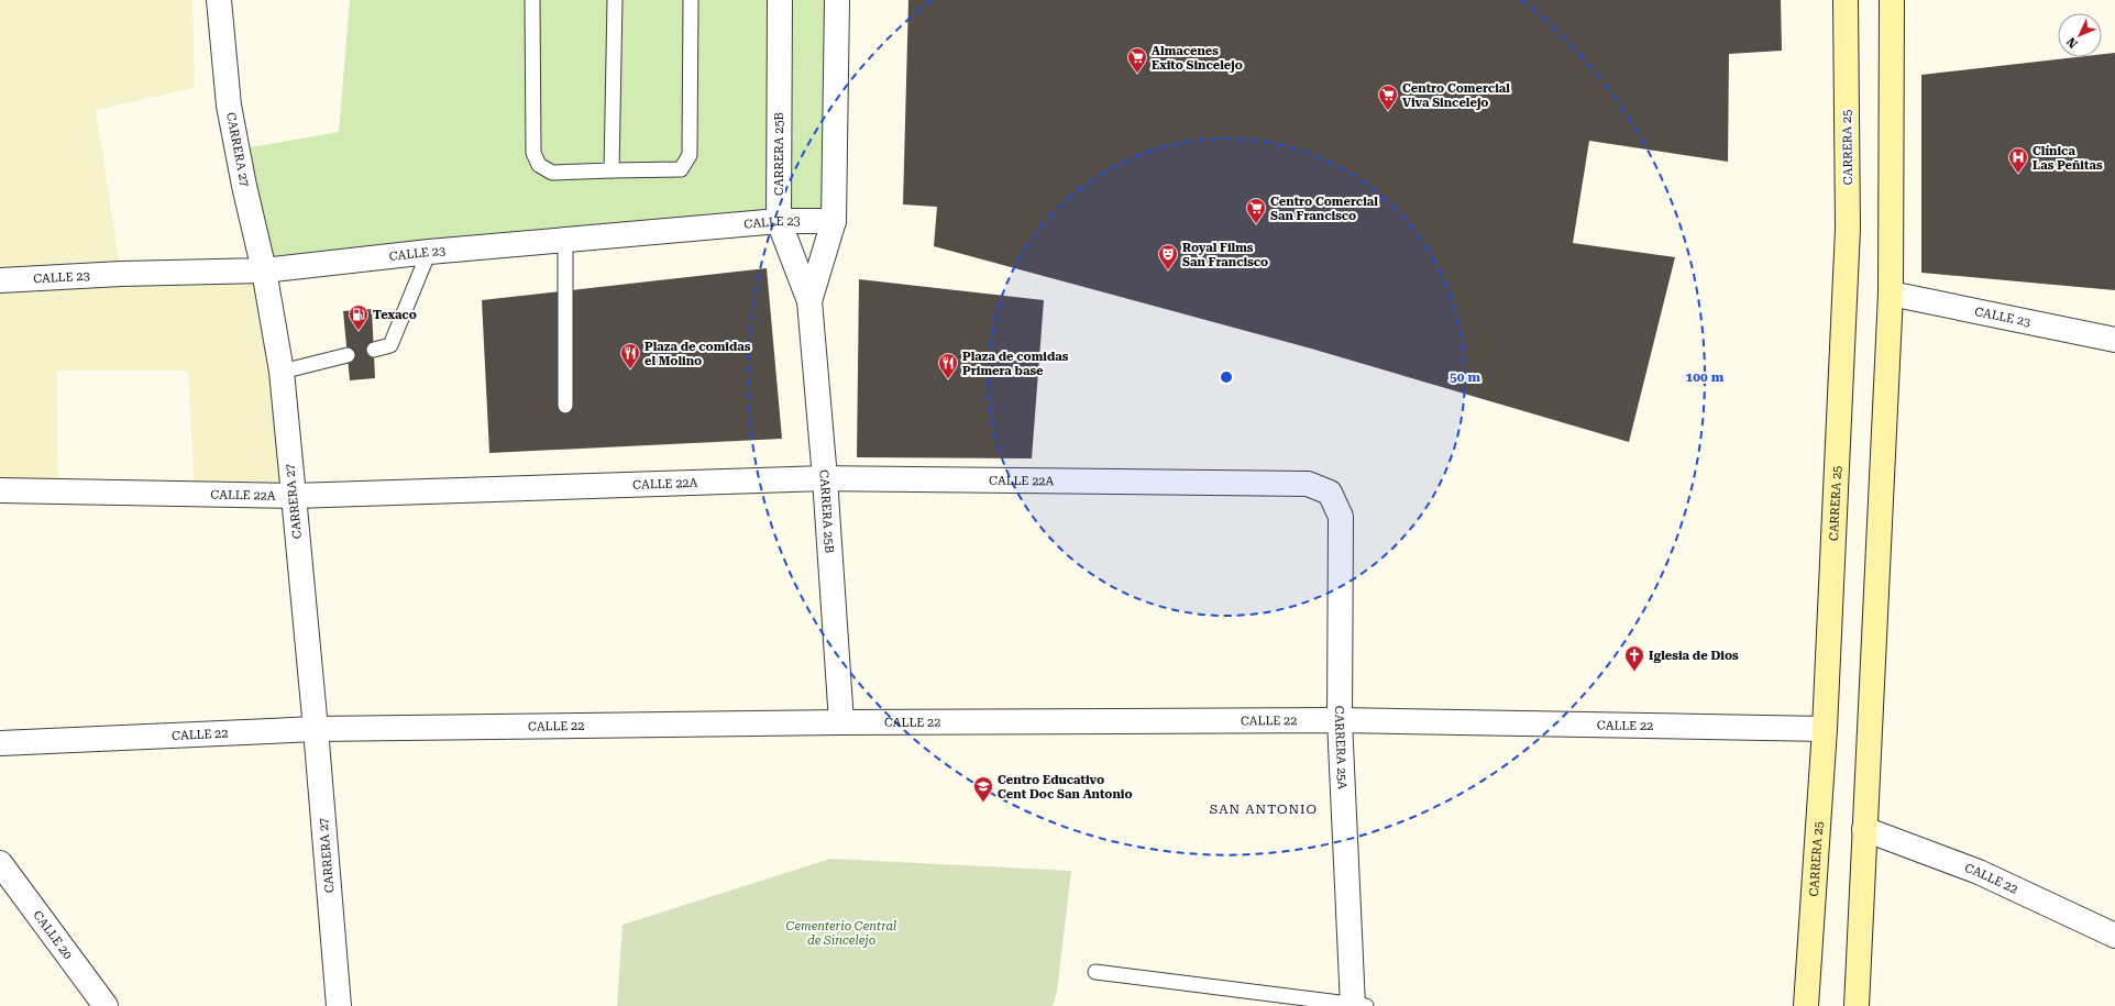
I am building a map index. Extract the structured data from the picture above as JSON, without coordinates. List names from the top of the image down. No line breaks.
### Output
{"streets":{"main road":["CARRERA 25"],"street":["CARRERA 27","CARRERA 25B","CALLE 23","CALLE 22A","CALLE 22","CARRERA 25A","CALLE 20"]},"crossings":[["CARRERA 25","CALLE 22"],["CARRERA 27","CALLE 23"],["CARRERA 27","CALLE 22A"],["CARRERA 27","CALLE 22"],["CARRERA 25B","CALLE 23"],["CARRERA 25B","CALLE 22A"],["CARRERA 25B","CALLE 22"],["CALLE 22A","CARRERA 25A"],["CALLE 22","CARRERA 25A"]],"districts":["SAN ANTONIO"],"parks":["Cementerio Central de Sincelejo"],"places":{"supermarket":["Almacenes Exito Sincelejo","Centro Comercial Viva Sincelejo","Centro Comercial San Francisco"],"hospital":["Clínica Las Peñitas"],"theatre":["Royal Films San Francisco"],"fuel station":["Texaco"],"restaurant":["Plaza de comidas el Molino","Plaza de comidas Primera base"],"church":["Iglesia de Dios"],"school or university":["Centro Educativo Cent Doc San Antonio"]},"north":"bottom left","rings":["50 m","100 m"]}
